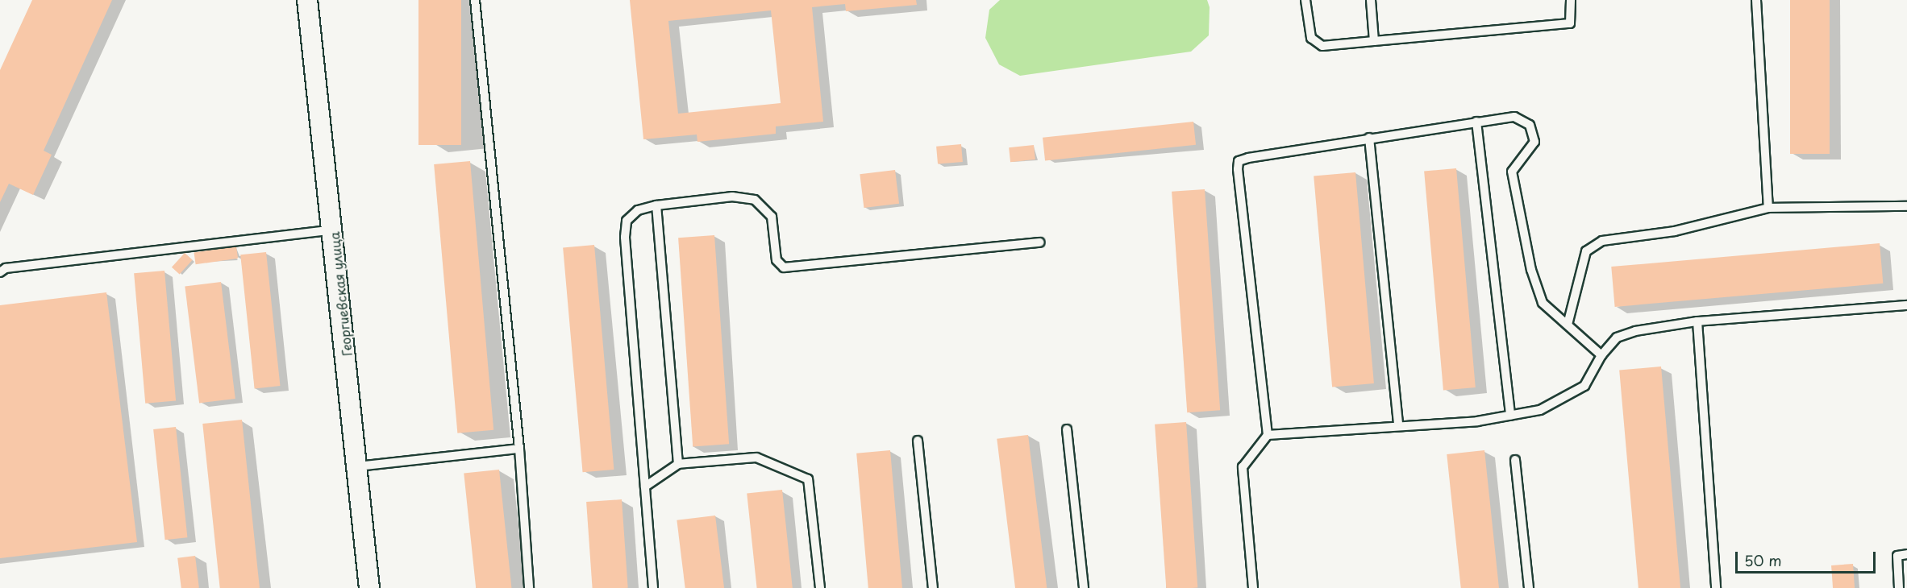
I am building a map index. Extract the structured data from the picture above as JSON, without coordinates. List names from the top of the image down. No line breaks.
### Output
{"streets":{"street":["Георгиевская улица"]},"scale_bar":"50 m"}
